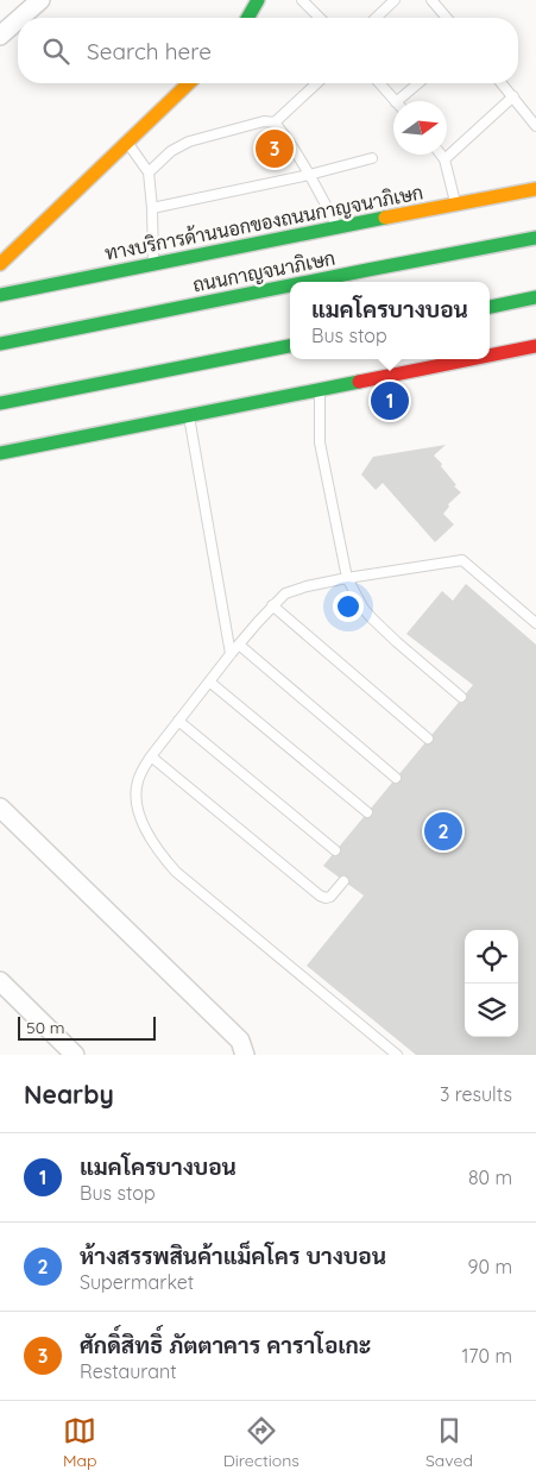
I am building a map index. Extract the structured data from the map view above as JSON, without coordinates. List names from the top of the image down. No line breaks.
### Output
{"streets":{"main road":["ทางบริการด้านนอกของถนนกาญจนาภิเษก","ถนนกาญจนาภิเษก"]},"scale_bar":"50 m","north":"right","page":{"search":"Search here","pins":["3","1","2"],"popup":["แมคโครบางบอน","Bus stop"],"scale":"50 m","heading":["Nearby","3 results"],"list":[{"mark":"1","name":"แมคโครบางบอน","note":"Bus stop","value":"80 m"},{"mark":"2","name":"ห้างสรรพสินค้าแม็คโคร บางบอน","note":"Supermarket","value":"90 m"},{"mark":"3","name":"ศักดิ์สิทธิ์ ภัตตาคาร คาราโอเกะ","note":"Restaurant","value":"170 m"}],"nav":["Map","Directions","Saved"]}}
